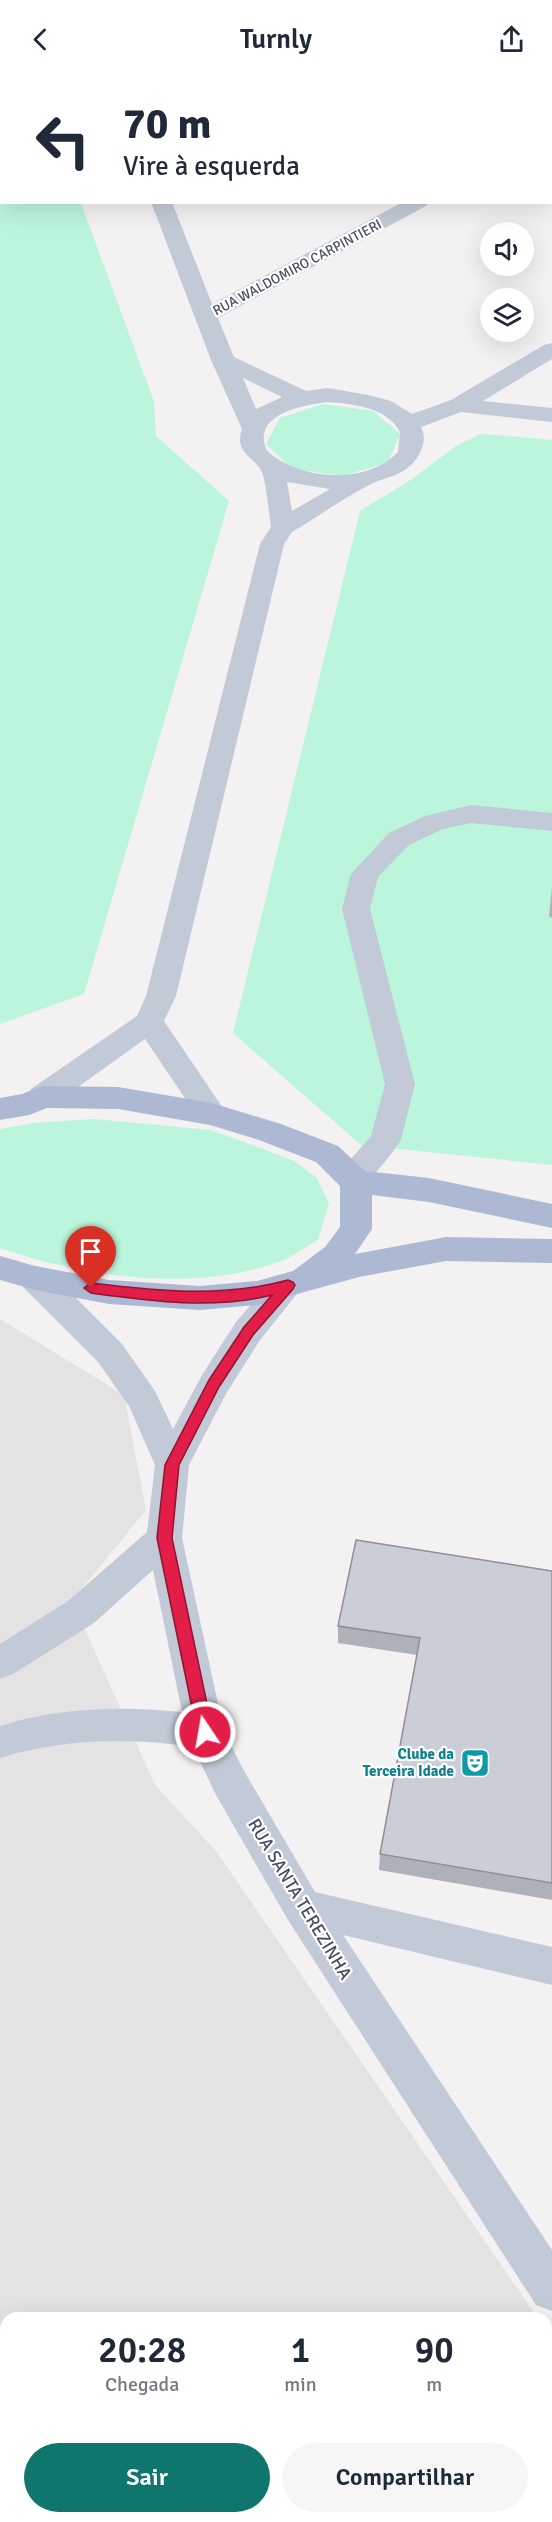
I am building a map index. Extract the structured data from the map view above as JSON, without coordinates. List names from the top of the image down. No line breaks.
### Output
{"streets":{"street":["RUA WALDOMIRO CARPINTIERI","RUA SANTA TEREZINHA"]},"places":{"theatre":["Clube da Terceira Idade"]},"page":{"header":"Turnly","turn":["70 m","Vire à esquerda"],"eta":["20:28","Chegada","1","min","90","m"],"buttons":["Sair","Compartilhar"]}}
